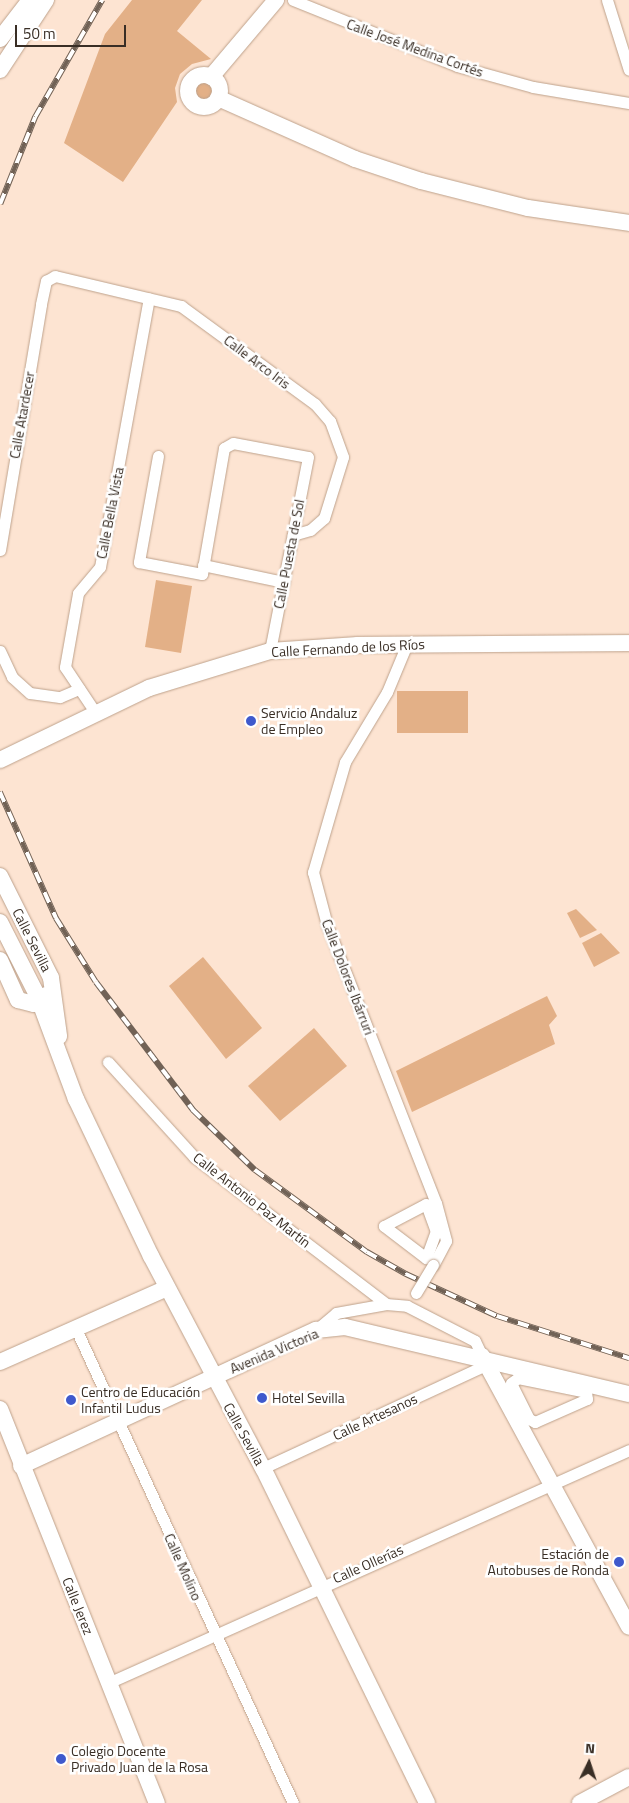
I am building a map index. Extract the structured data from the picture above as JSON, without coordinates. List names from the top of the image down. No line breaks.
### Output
{"streets":{"main road":["Calle Fernando de los Ríos","Calle Sevilla","Avenida Victoria","Calle Jerez"],"street":["Calle José Medina Cortés","Calle Arco Iris","Calle Atardecer","Calle Bella Vista","Calle Puesta de Sol","Calle Dolores Ibárruri","Calle Antonio Paz Martín","Calle Artesanos","Calle Ollerías","Calle Molino"]},"crossings":[["Calle Arco Iris","Calle Atardecer"],["Calle Arco Iris","Calle Bella Vista"],["Calle Arco Iris","Calle Puesta de Sol"],["Calle Bella Vista","Calle Fernando de los Ríos"],["Calle Puesta de Sol","Calle Fernando de los Ríos"],["Calle Fernando de los Ríos","Calle Dolores Ibárruri"],["Calle Sevilla","Avenida Victoria"],["Calle Sevilla","Calle Artesanos"],["Calle Sevilla","Calle Ollerías"],["Avenida Victoria","Calle Artesanos"],["Avenida Victoria","Calle Molino"],["Avenida Victoria","Calle Jerez"],["Calle Ollerías","Calle Molino"],["Calle Ollerías","Calle Jerez"]],"places":["Servicio Andaluz de Empleo","Hotel Sevilla","Centro de Educación Infantil Ludus","Estación de Autobuses de Ronda","Colegio Docente Privado Juan de la Rosa"],"scale_bar":"50 m","north":"top"}
